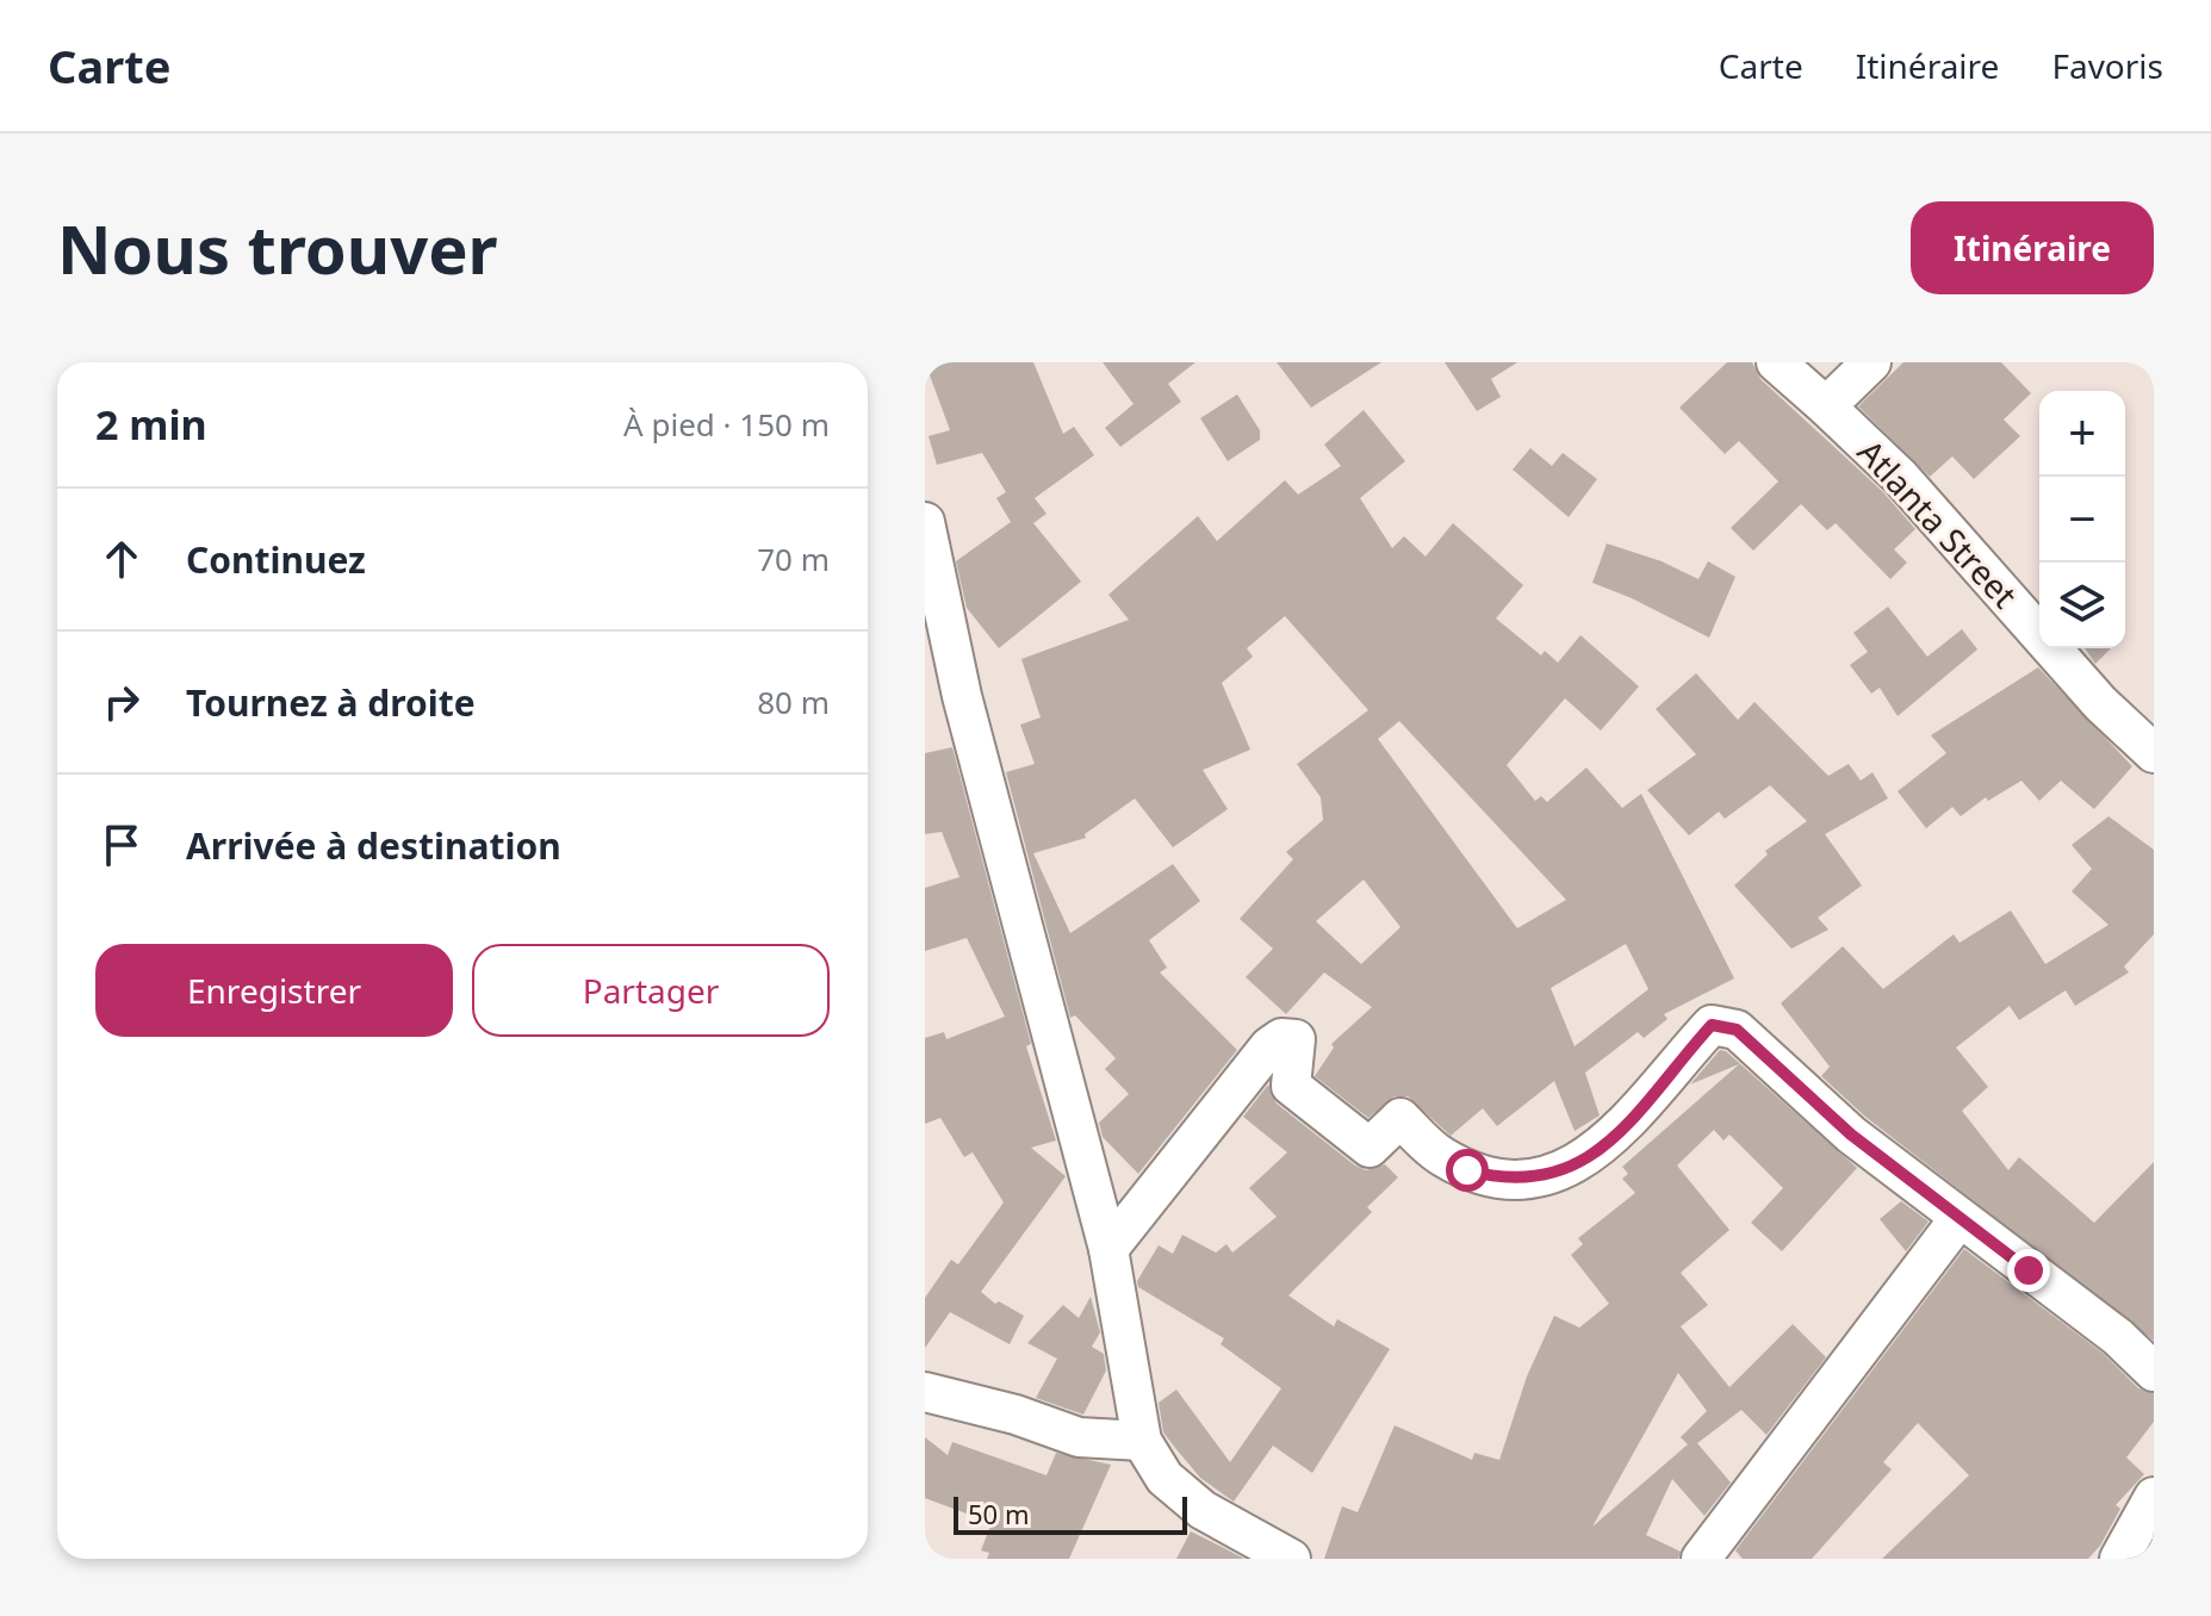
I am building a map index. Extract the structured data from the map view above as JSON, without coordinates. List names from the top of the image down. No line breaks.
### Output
{"streets":{"street":["Atlanta Street"]},"scale_bar":"50 m","page":{"header":"Carte","nav":["Carte","Itinéraire","Favoris"],"buttons":["Itinéraire",["Enregistrer","Partager"]],"title":"Nous trouver","heading":["2 min","À pied · 150 m"],"map_buttons":["+","−"],"list":[["Continuez","70 m"],["Tournez à droite","80 m"],"Arrivée à destination"],"scale":"50 m"}}
